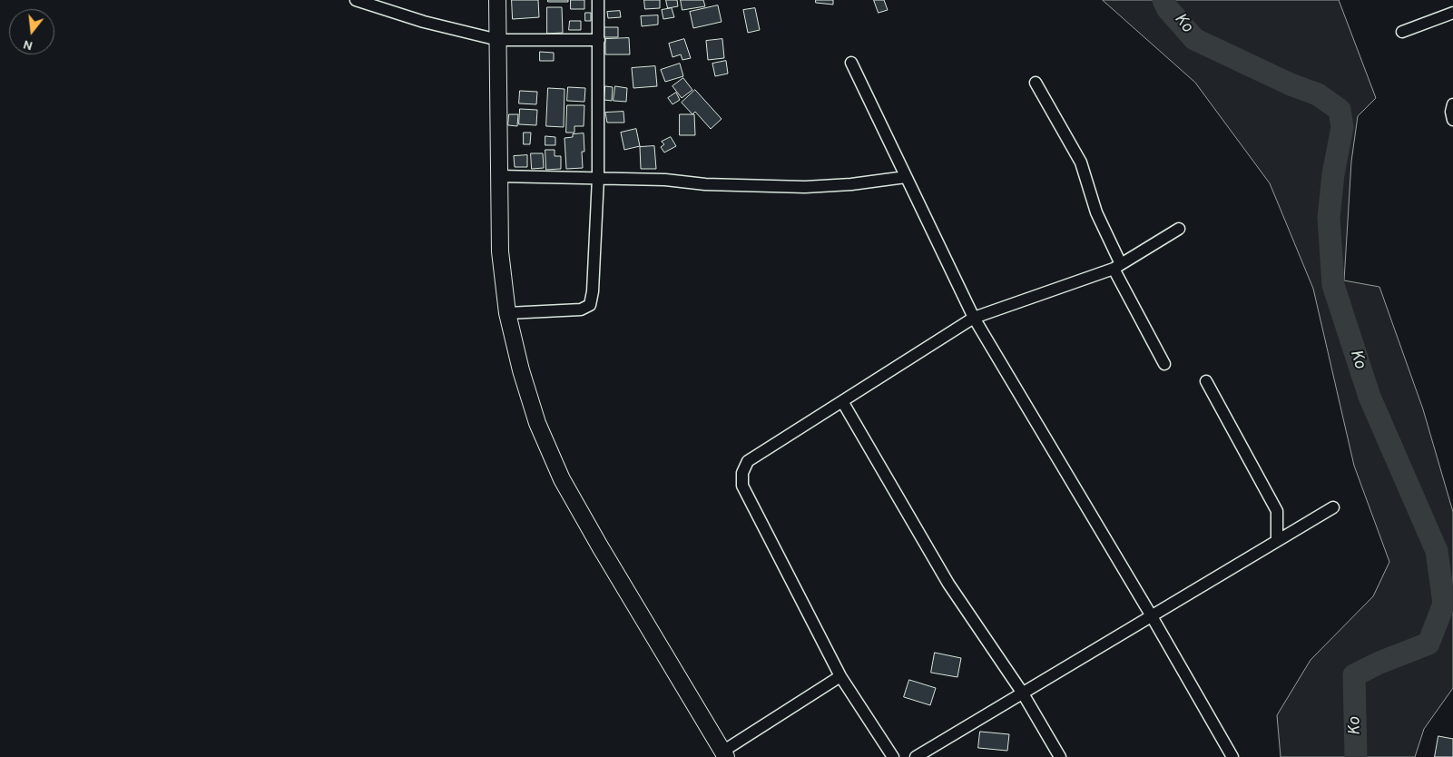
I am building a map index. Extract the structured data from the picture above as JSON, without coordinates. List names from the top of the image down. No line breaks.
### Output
{"water":["Ko"],"north":"bottom"}
